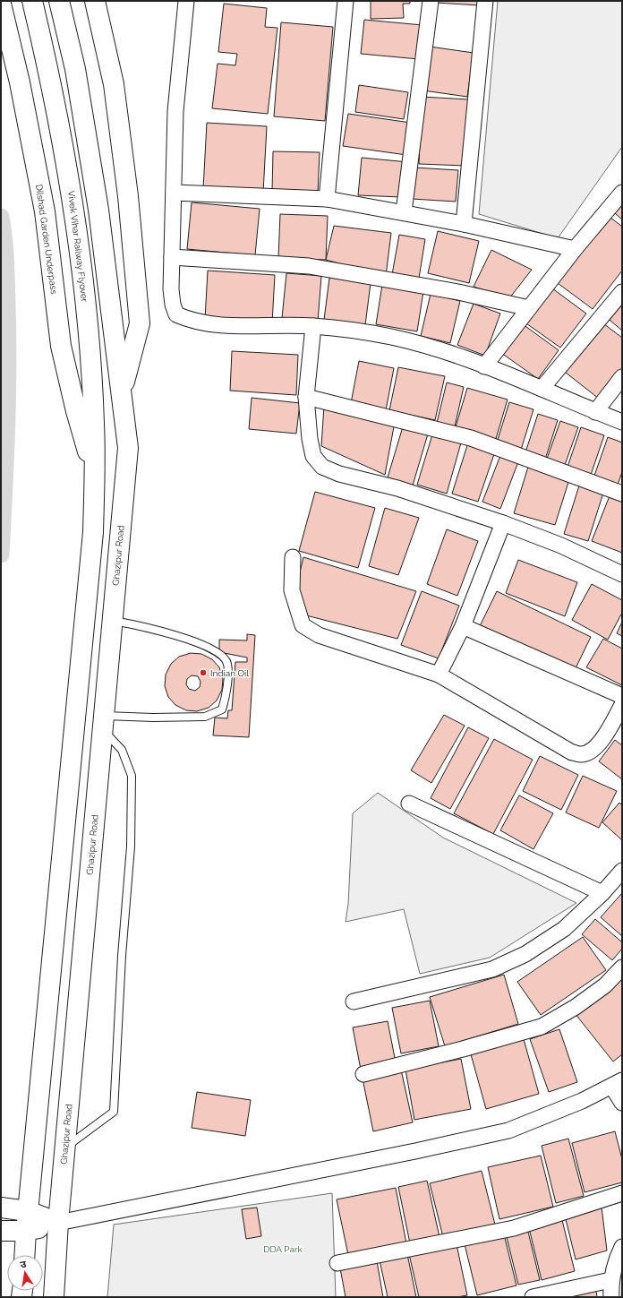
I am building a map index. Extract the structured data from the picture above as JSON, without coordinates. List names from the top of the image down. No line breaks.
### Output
{"streets":{"main road":["Dilshad Garden Underpass","Vivek Vihar Railway Flyover","Ghazipur Road"]},"crossings":[["Dilshad Garden Underpass","Vivek Vihar Railway Flyover"]],"parks":["DDA Park"],"places":["Indian Oil"],"north":"top"}
